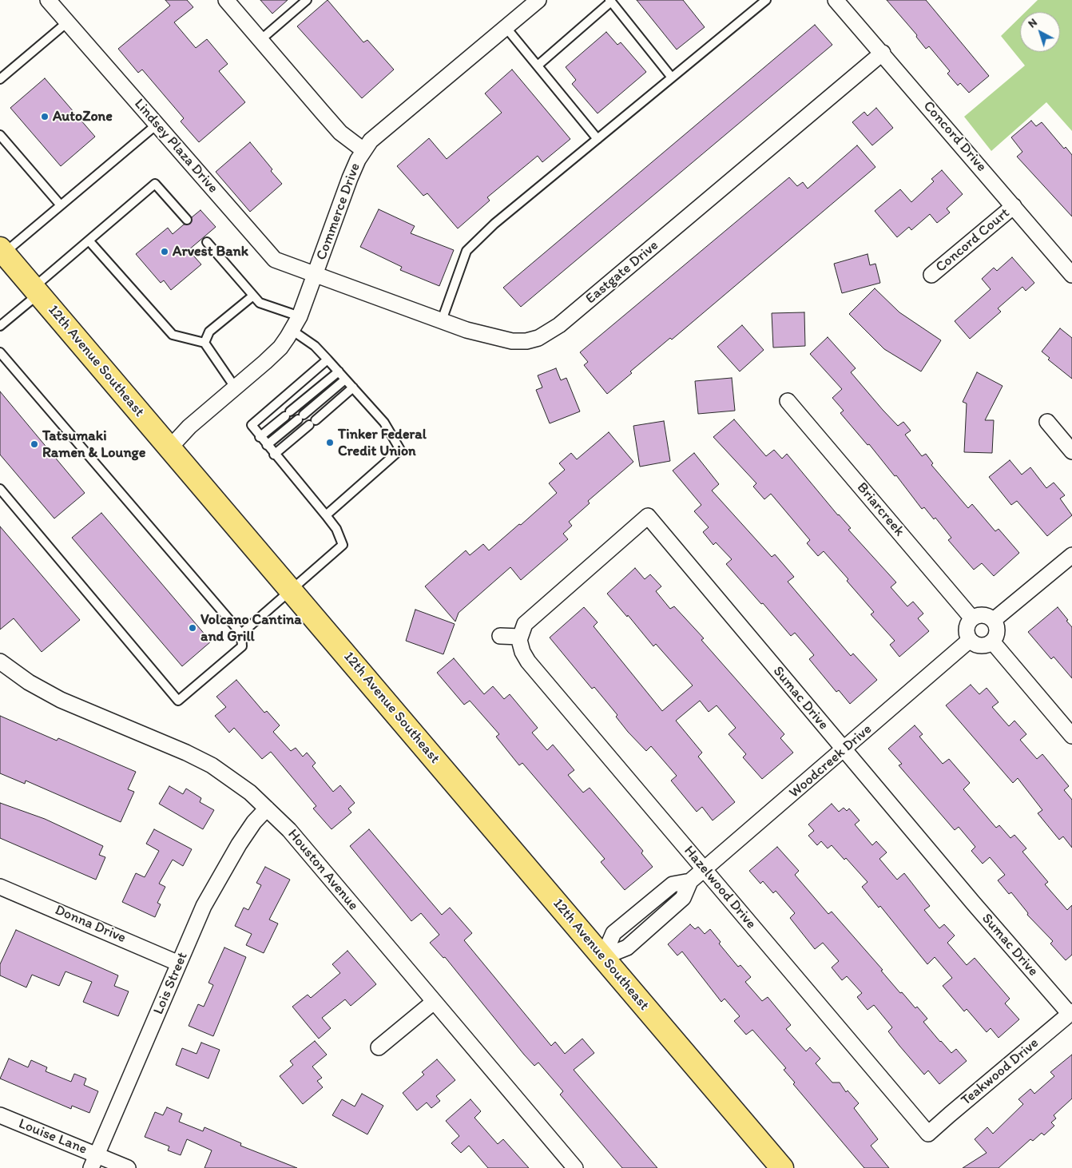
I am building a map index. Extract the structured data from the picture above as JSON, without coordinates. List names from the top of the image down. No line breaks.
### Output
{"streets":{"main road":["12th Avenue Southeast"],"street":["Concord Drive","Lindsey Plaza Drive","Commerce Drive","Concord Court","Eastgate Drive","Briarcreek","Sumac Drive","Woodcreek Drive","Houston Avenue","Hazelwood Drive","Donna Drive","Lois Street","Teakwood Drive","Louise Lane"]},"crossings":[["Concord Drive","Concord Court"],["Concord Drive","Eastgate Drive"],["Lindsey Plaza Drive","Commerce Drive"],["Lindsey Plaza Drive","Eastgate Drive"],["Commerce Drive","Eastgate Drive"],["Commerce Drive","12th Avenue Southeast"],["12th Avenue Southeast","Woodcreek Drive"],["Briarcreek","Woodcreek Drive"],["Sumac Drive","Woodcreek Drive"],["Sumac Drive","Hazelwood Drive"],["Sumac Drive","Teakwood Drive"],["Woodcreek Drive","Hazelwood Drive"],["Houston Avenue","Lois Street"],["Hazelwood Drive","Teakwood Drive"],["Donna Drive","Lois Street"],["Lois Street","Louise Lane"]],"places":["AutoZone","Arvest Bank","Tinker Federal Credit Union","Tatsumaki Ramen & Lounge","Volcano Cantina and Grill"],"north":"top left"}
